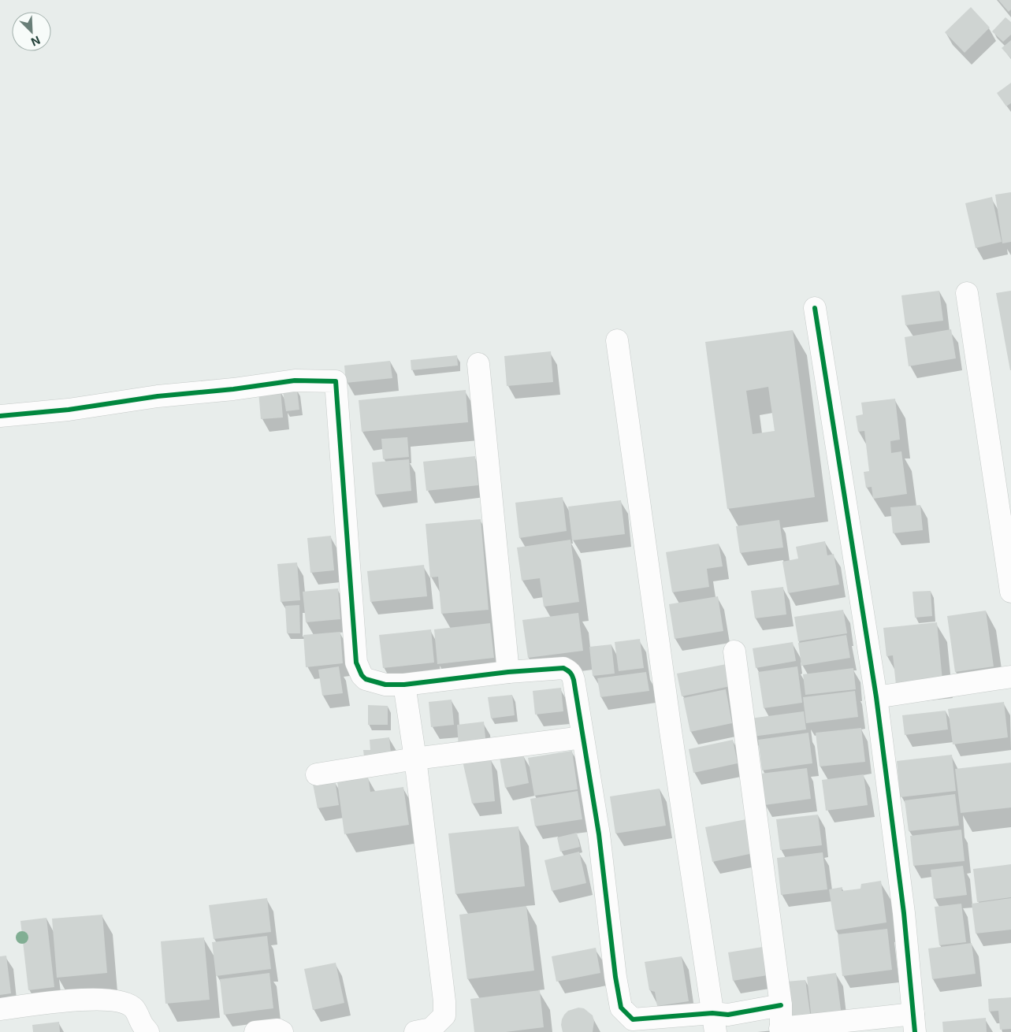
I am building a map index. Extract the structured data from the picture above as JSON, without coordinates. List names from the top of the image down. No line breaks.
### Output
{"north":"bottom right"}
